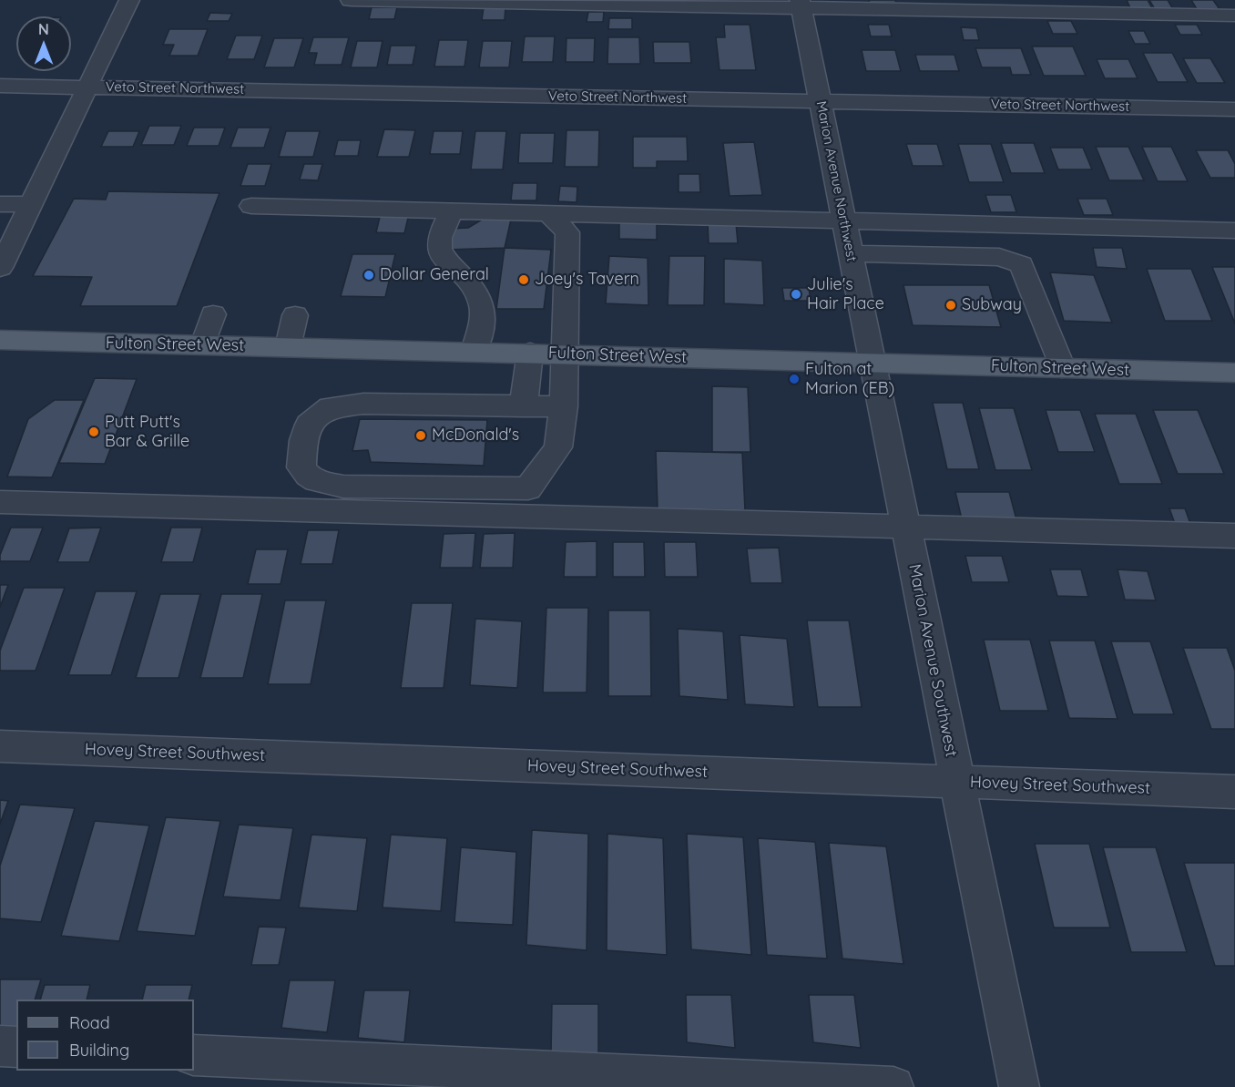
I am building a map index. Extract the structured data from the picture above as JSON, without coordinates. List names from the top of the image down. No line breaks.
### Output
{"streets":{"main road":["Fulton Street West"],"street":["Veto Street Northwest","Marion Avenue Northwest","Marion Avenue Southwest","Hovey Street Southwest"]},"crossings":[["Veto Street Northwest","Marion Avenue Northwest"],["Marion Avenue Northwest","Fulton Street West"],["Marion Avenue Northwest","Marion Avenue Southwest"],["Fulton Street West","Marion Avenue Southwest"],["Marion Avenue Southwest","Hovey Street Southwest"]],"places":["Dollar General","Joey's Tavern","Julie's Hair Place","Subway","Fulton at Marion (EB)","Putt Putt's Bar & Grille","McDonald's"],"legend":["Road","Building"],"north":"top"}
